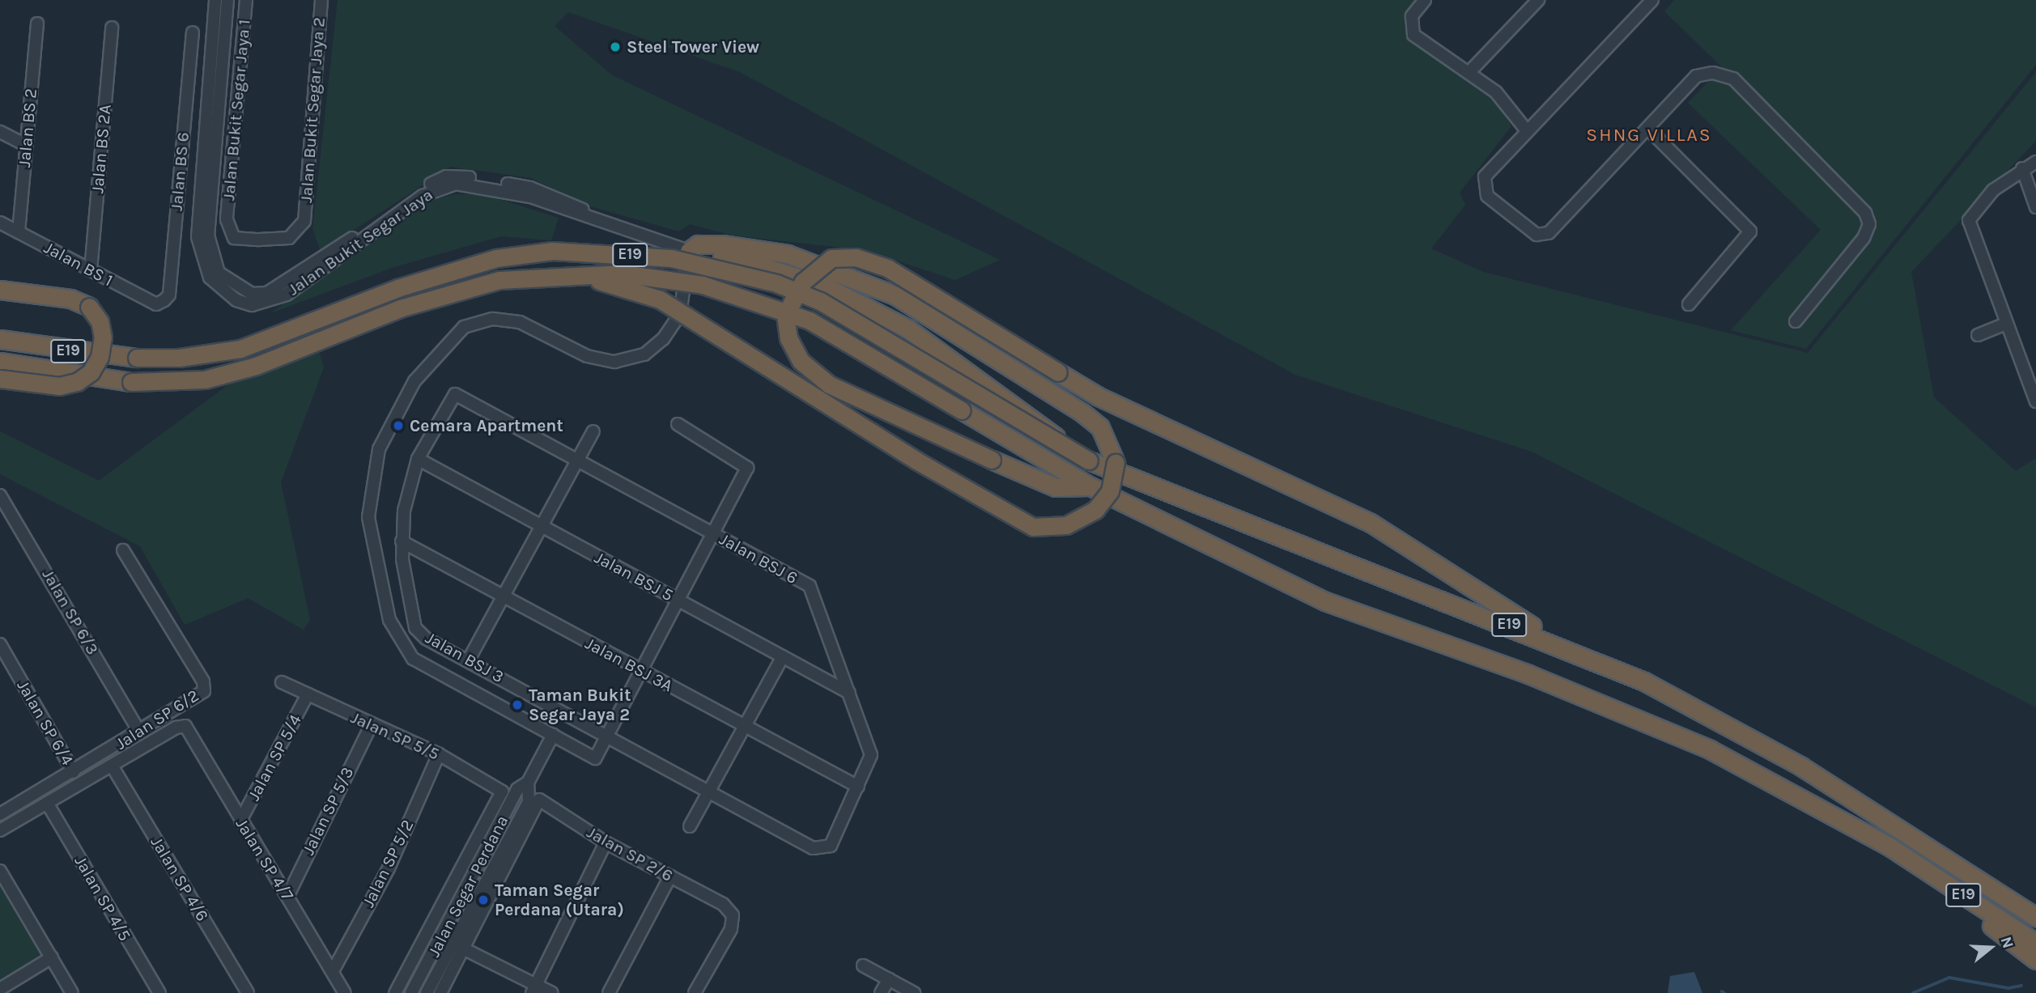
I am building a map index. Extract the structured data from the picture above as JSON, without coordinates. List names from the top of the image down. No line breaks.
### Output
{"streets":{"highway":["E19"],"street":["Jalan Bukit Segar Jaya 1","Jalan Bukit Segar Jaya 2","Jalan BS 2","Jalan BS 2A","Jalan BS 6","Jalan Bukit Segar Jaya","Jalan BS 1","Jalan BSJ 6","Jalan BSJ 5","Jalan SP 6/3","Jalan BSJ 3","Jalan BSJ 3A","Jalan SP 6/2","Jalan SP 6/4","Jalan SP 5/5","Jalan SP 5/4","Jalan SP 5/3","Jalan SP 2/6","Jalan SP 4/7","Jalan SP 5/2","Jalan SP 4/6","Jalan Segar Perdana","Jalan SP 4/5"]},"crossings":[["Jalan Bukit Segar Jaya 1","Jalan Bukit Segar Jaya 2"],["Jalan BS 2","Jalan BS 1"],["Jalan BS 2A","Jalan BS 1"],["Jalan BS 6","Jalan BS 1"],["Jalan BSJ 6","Jalan BSJ 5"],["Jalan BSJ 6","Jalan BSJ 3"],["Jalan BSJ 6","Jalan BSJ 3A"],["Jalan BSJ 5","Jalan BSJ 3"],["Jalan SP 6/3","Jalan SP 6/2"],["Jalan BSJ 3","Jalan BSJ 3A"],["Jalan SP 6/2","Jalan SP 6/4"],["Jalan SP 5/5","Jalan SP 5/4"],["Jalan SP 5/5","Jalan SP 5/3"],["Jalan SP 5/5","Jalan SP 5/2"],["Jalan SP 5/4","Jalan SP 4/7"],["Jalan SP 5/3","Jalan SP 4/7"],["Jalan SP 2/6","Jalan Segar Perdana"],["Jalan SP 4/7","Jalan SP 5/2"],["Jalan SP 4/7","Jalan SP 4/6"]],"districts":["SHNG VILLAS"],"places":["Steel Tower View","Cemara Apartment","Taman Bukit Segar Jaya 2","Taman Segar Perdana (Utara)"],"north":"right"}
